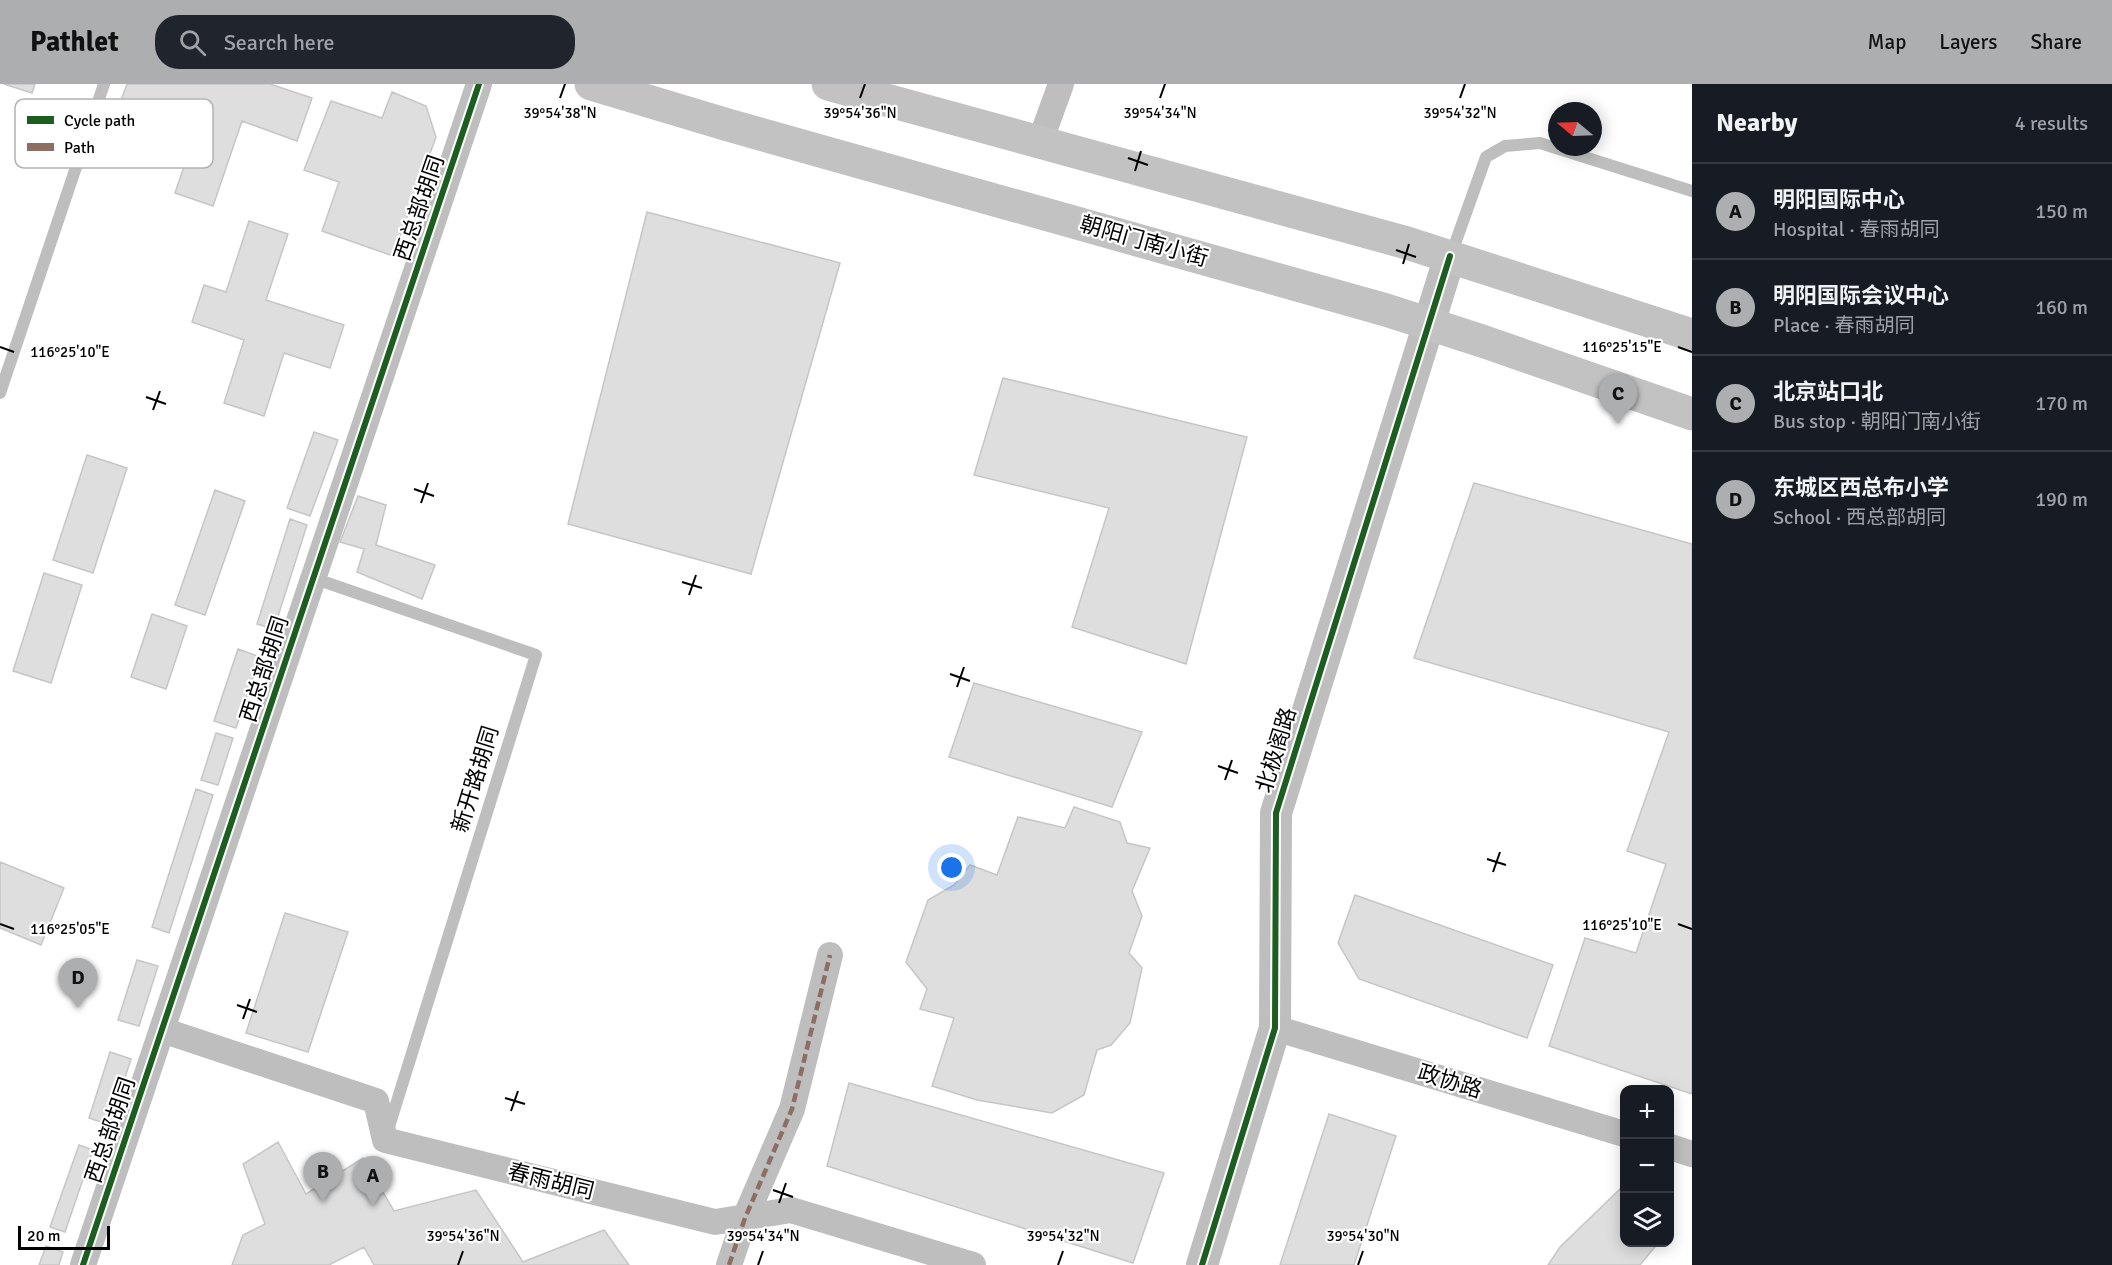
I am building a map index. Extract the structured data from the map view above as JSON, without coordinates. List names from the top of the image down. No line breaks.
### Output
{"streets":{"main road":["朝阳门南小街"],"street":["西总部胡同","北极阁路","政协路","春雨胡同"],"lane":["新开路胡同"]},"crossings":[["西总部胡同","新开路胡同"],["朝阳门南小街","北极阁路"],["北极阁路","政协路"],["新开路胡同","春雨胡同"]],"legend":["Cycle path","Path"],"scale_bar":"20 m","north":"left","page":{"header":"Pathlet","search":"Search here","nav":["Map","Layers","Share"],"heading":["Nearby","4 results"],"list":[{"mark":"A","name":"明阳国际中心","note":"Hospital · 春雨胡同","value":"150 m"},{"mark":"B","name":"明阳国际会议中心","note":"Place · 春雨胡同","value":"160 m"},{"mark":"C","name":"北京站口北","note":"Bus stop · 朝阳门南小街","value":"170 m"},{"mark":"D","name":"东城区西总布小学","note":"School · 西总部胡同","value":"190 m"}],"pins":["C","D","B","A"],"map_buttons":["+","−"],"scale":"20 m"},"coordinates":["39°54'38\"N","39°54'36\"N","39°54'34\"N","39°54'32\"N","116°25'15\"E","116°25'10\"E","116°25'05\"E","39°54'30\"N"]}
